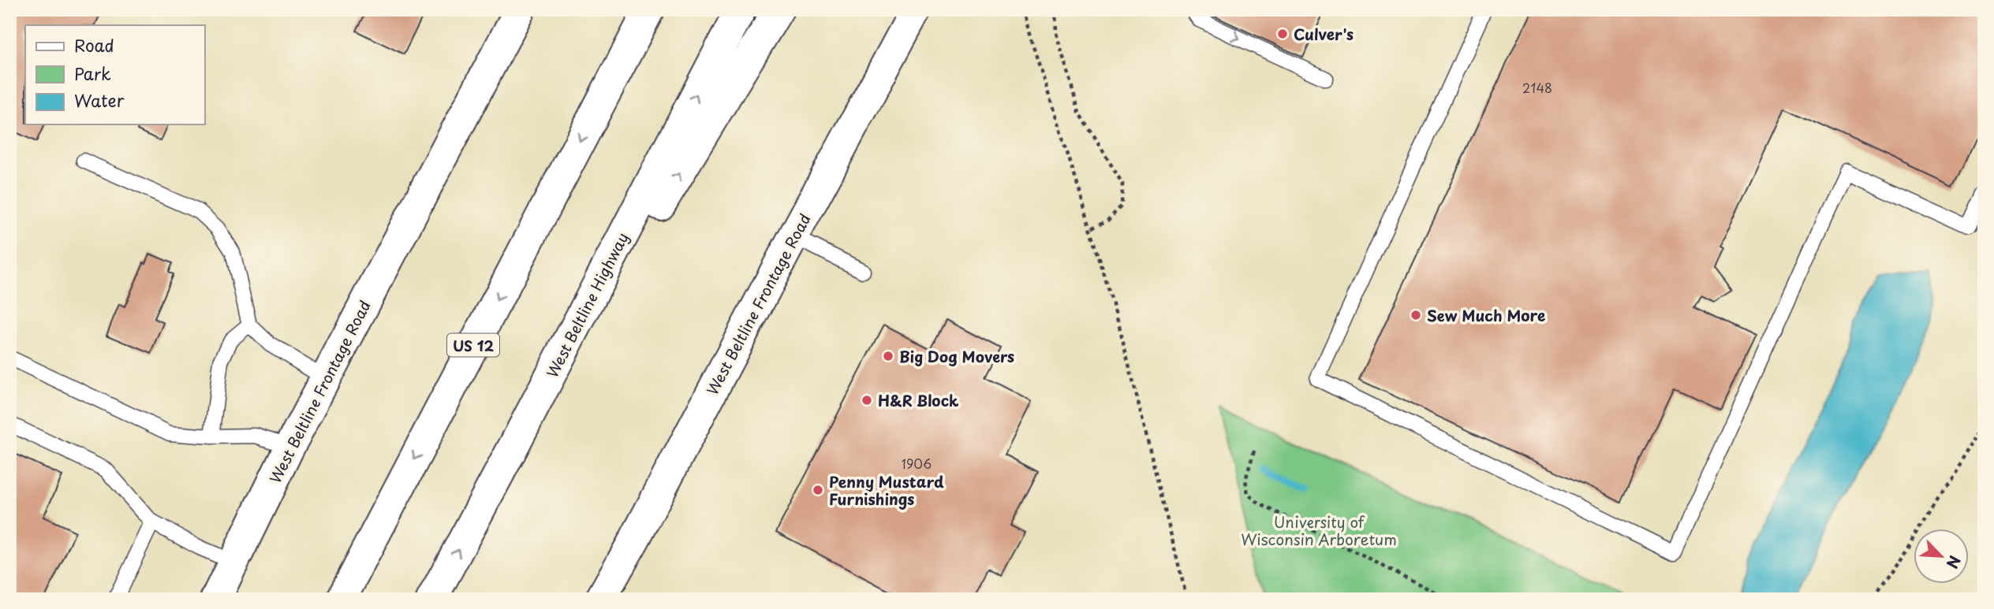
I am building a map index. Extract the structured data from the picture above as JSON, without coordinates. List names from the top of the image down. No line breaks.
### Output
{"streets":{"main road":["West Beltline Frontage Road","West Beltline Highway","US 12"]},"parks":["University of Wisconsin Arboretum"],"places":["Culver's","Sew Much More","Big Dog Movers","H&R Block","Penny Mustard Furnishings"],"house_numbers":["2148","1906"],"legend":["Road","Park","Water"],"north":"bottom right"}
